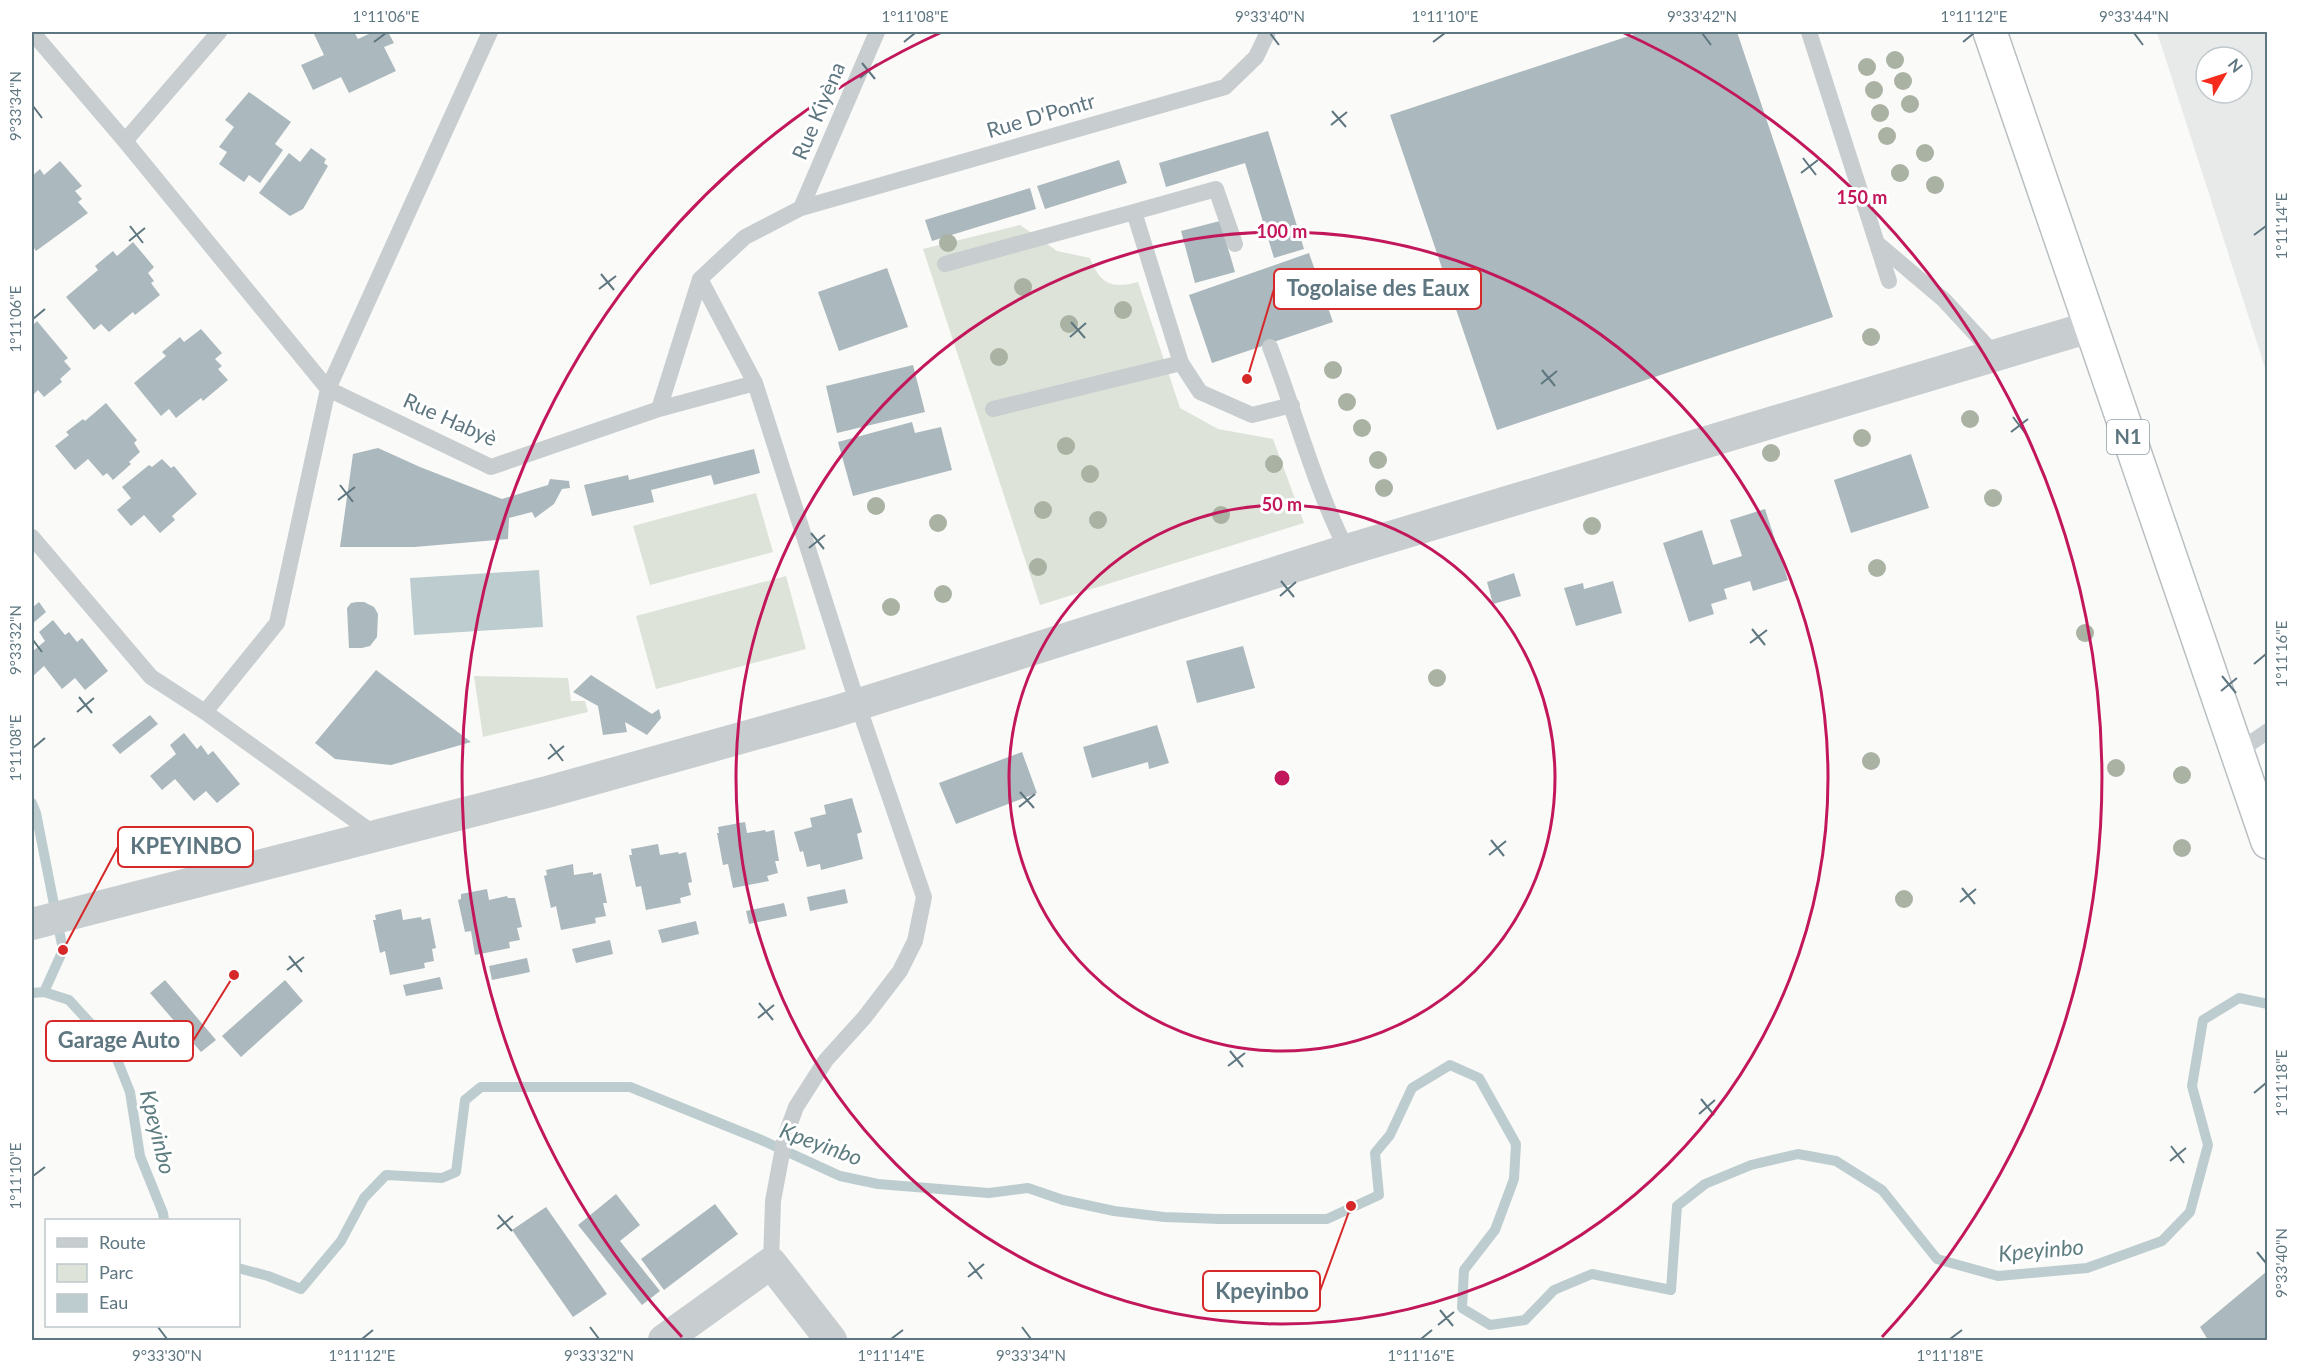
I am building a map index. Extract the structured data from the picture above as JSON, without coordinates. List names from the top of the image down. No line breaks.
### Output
{"streets":{"highway":["N1"],"lane":["Rue Kiyèna","Rue D'Pontr","Rue Habyè"]},"crossings":[["Rue Kiyèna","Rue D'Pontr"]],"water":["Kpeyinbo"],"places":["Togolaise des Eaux","KPEYINBO","Garage Auto","Kpeyinbo"],"legend":["Route","Parc","Eau"],"north":"top right","coordinates":["1°11'06\"E","1°11'08\"E","9°33'40\"N","1°11'10\"E","9°33'42\"N","1°11'12\"E","9°33'44\"N","9°33'34\"N","1°11'14\"E","9°33'32\"N","1°11'16\"E","1°11'18\"E","9°33'30\"N"],"rings":["150 m","100 m","50 m"]}
